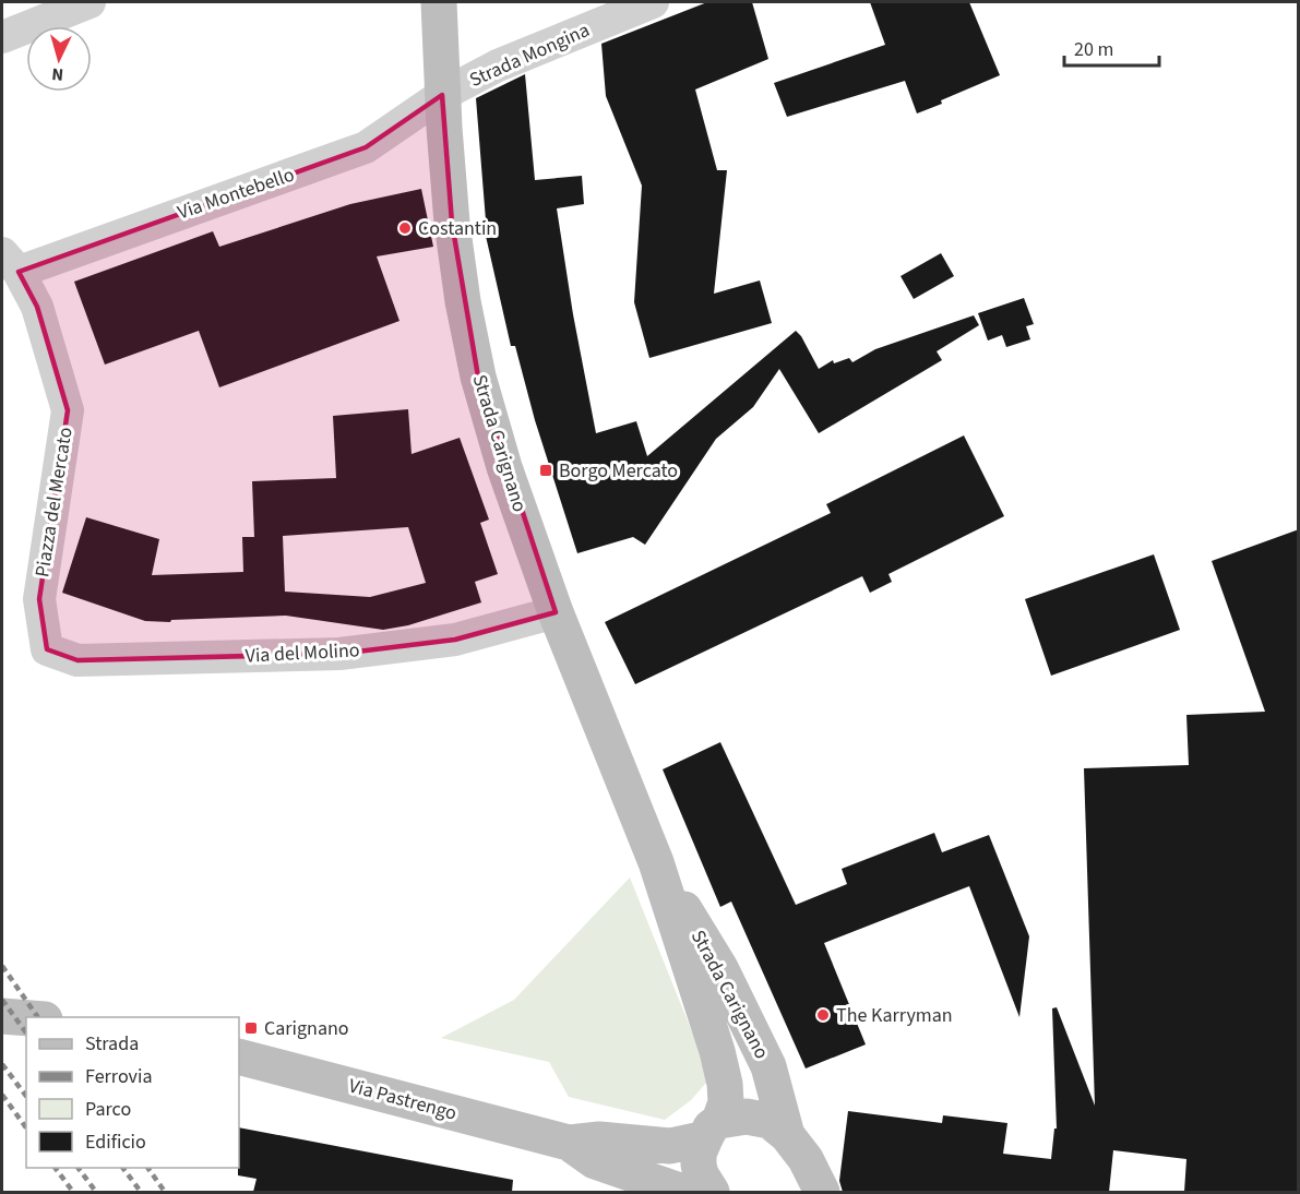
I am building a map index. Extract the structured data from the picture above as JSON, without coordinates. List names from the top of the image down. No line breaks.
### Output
{"streets":{"main road":["Strada Carignano","Via Pastrengo"],"street":["Strada Mongina","Via Montebello","Piazza del Mercato","Via del Molino"]},"crossings":[["Strada Mongina","Via Montebello"],["Strada Mongina","Strada Carignano"],["Via Montebello","Strada Carignano"],["Via Montebello","Piazza del Mercato"],["Strada Carignano","Via del Molino"],["Strada Carignano","Via Pastrengo"],["Piazza del Mercato","Via del Molino"]],"places":{"other":["Costantin","The Karryman"],"transit":["Borgo Mercato","Carignano"]},"legend":["Strada","Ferrovia","Parco","Edificio"],"scale_bar":"20 m","north":"bottom"}
